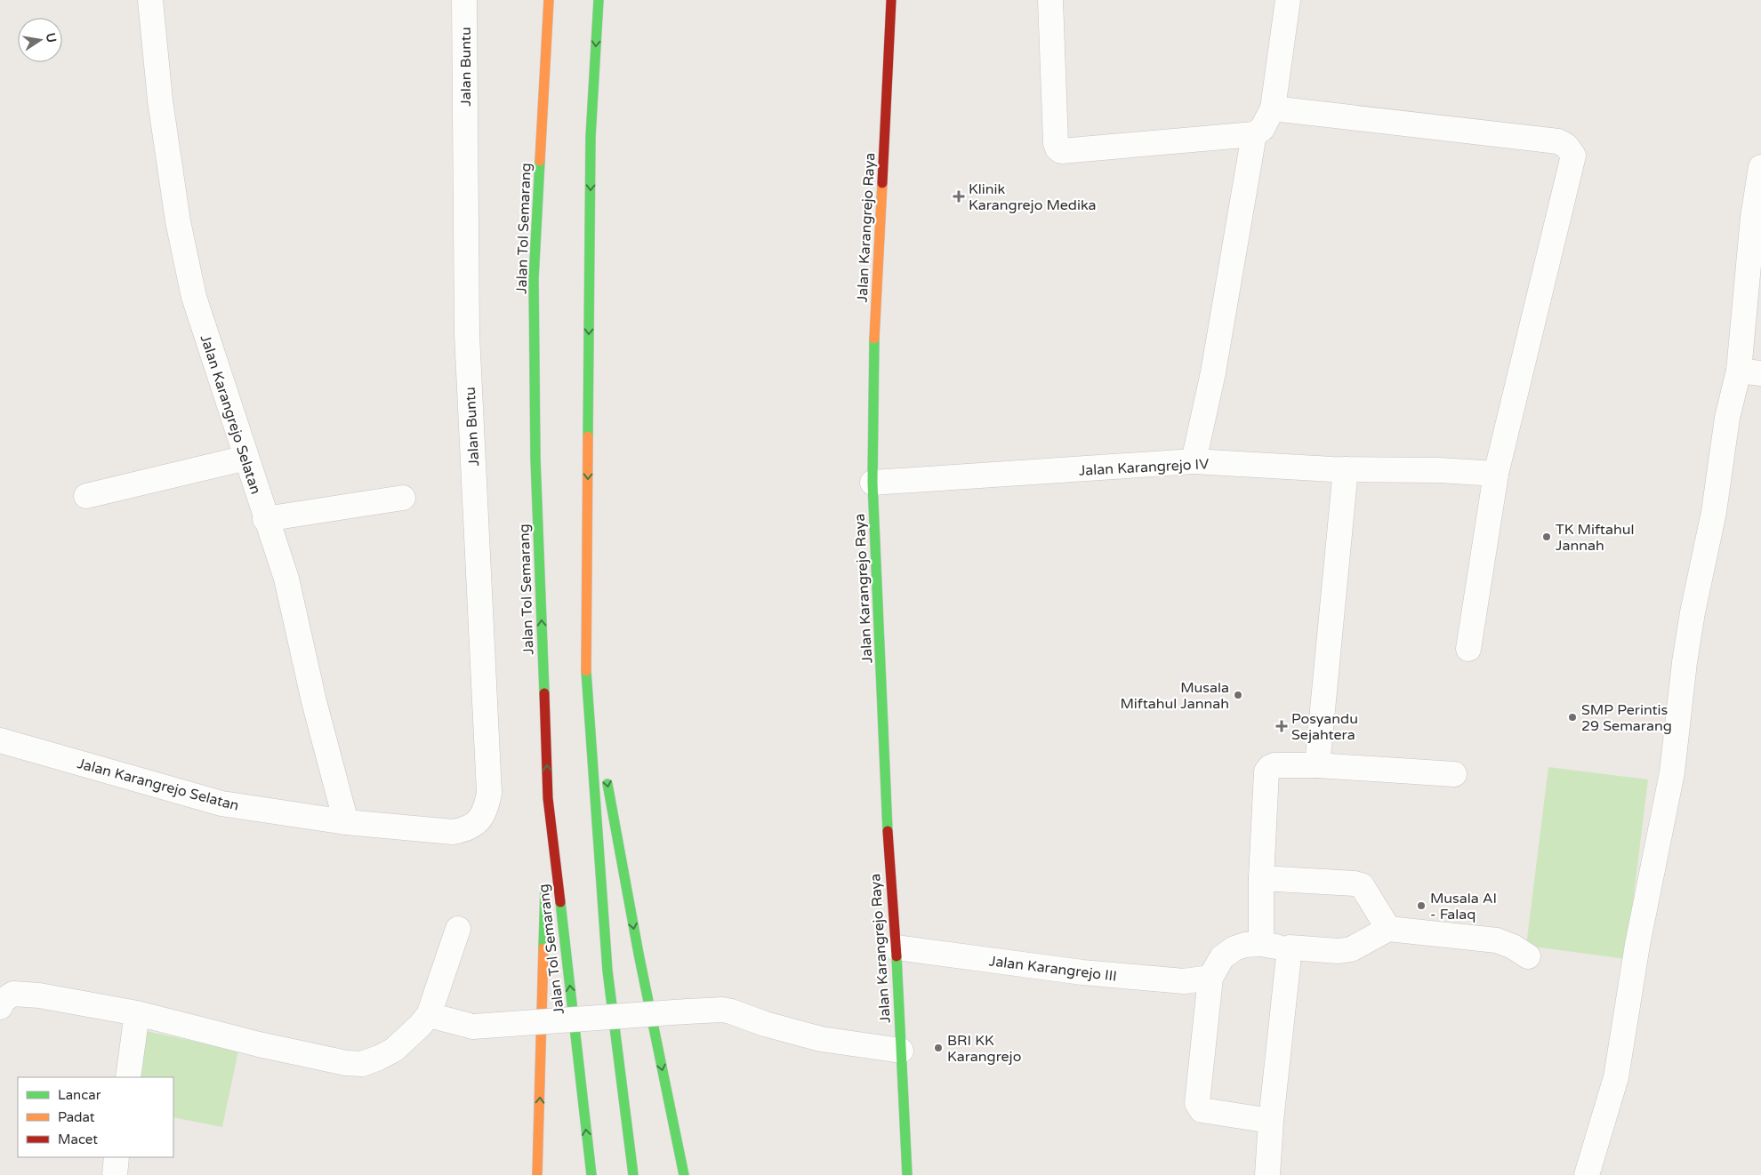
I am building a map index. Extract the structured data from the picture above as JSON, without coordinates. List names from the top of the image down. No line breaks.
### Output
{"streets":{"main road":["Jalan Karangrejo Raya","Jalan Tol Semarang"],"street":["Jalan Buntu","Jalan Karangrejo Selatan","Jalan Karangrejo IV","Jalan Karangrejo III"]},"crossings":[["Jalan Buntu","Jalan Karangrejo Selatan"],["Jalan Karangrejo Raya","Jalan Karangrejo IV"],["Jalan Karangrejo Raya","Jalan Karangrejo III"]],"places":{"health":["Klinik Karangrejo Medika","Posyandu Sejahtera"],"other":["TK Miftahul Jannah","Musala Miftahul Jannah","SMP Perintis 29 Semarang","Musala Al - Falaq","BRI KK Karangrejo"]},"legend":["Lancar","Padat","Macet"],"north":"right"}
